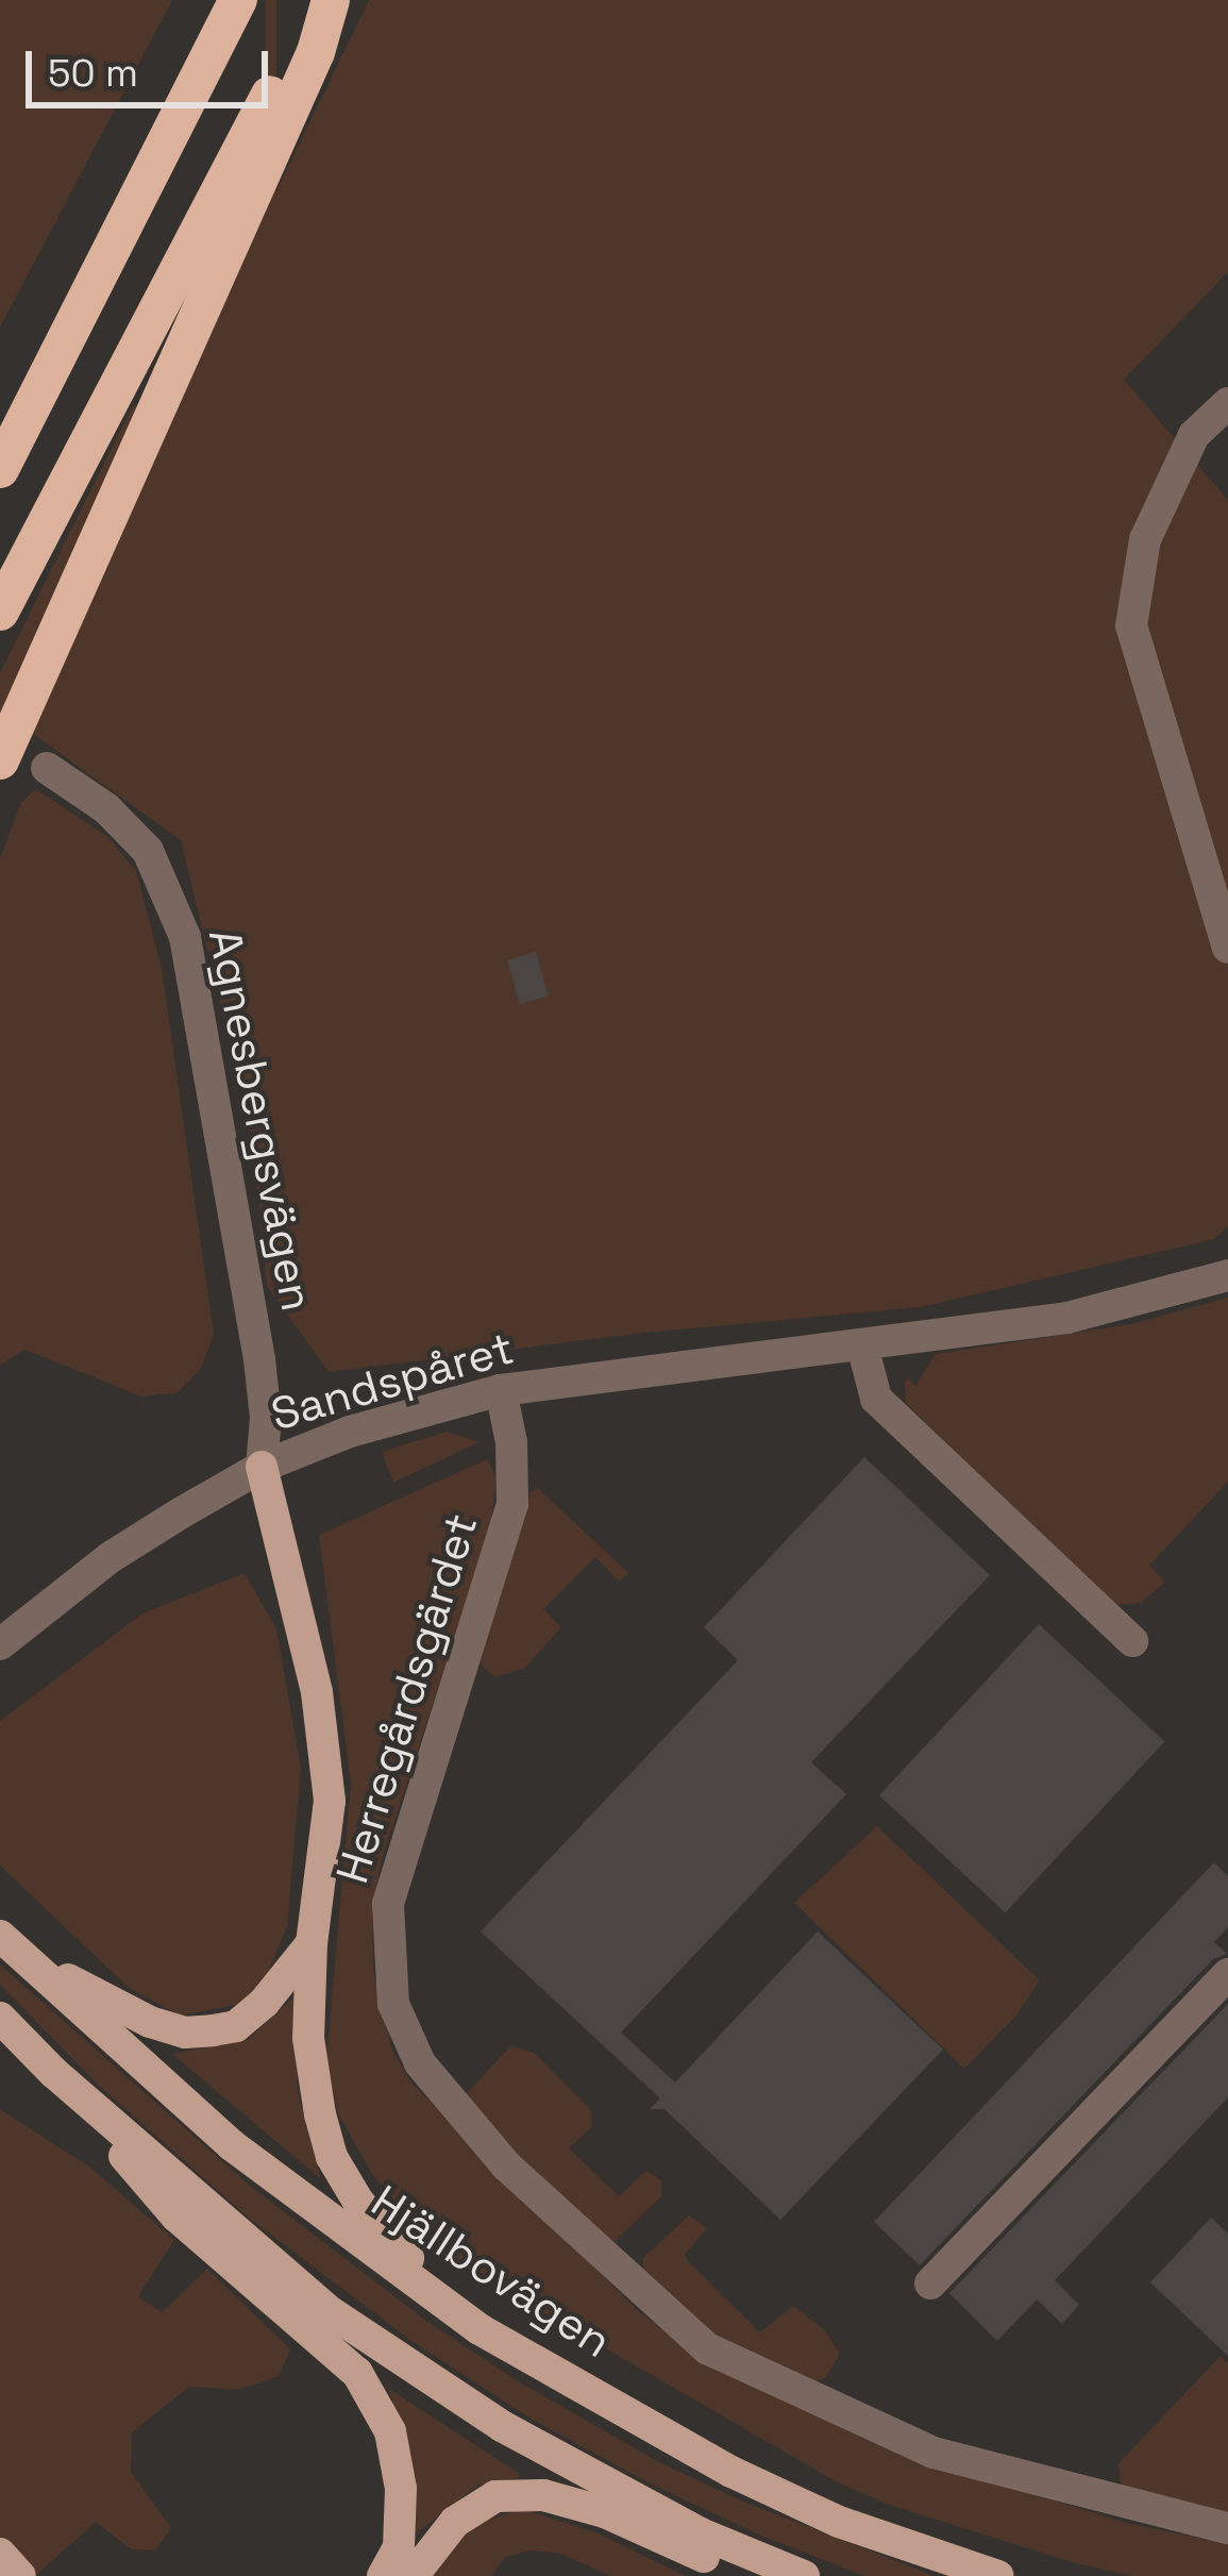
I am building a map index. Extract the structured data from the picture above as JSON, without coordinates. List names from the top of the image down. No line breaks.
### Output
{"streets":{"main road":["Hjällbovägen"],"street":["Agnesbergsvägen","Sandspåret","Herregårdsgärdet"]},"crossings":[["Agnesbergsvägen","Sandspåret"],["Sandspåret","Herregårdsgärdet"]],"scale_bar":"50 m"}
